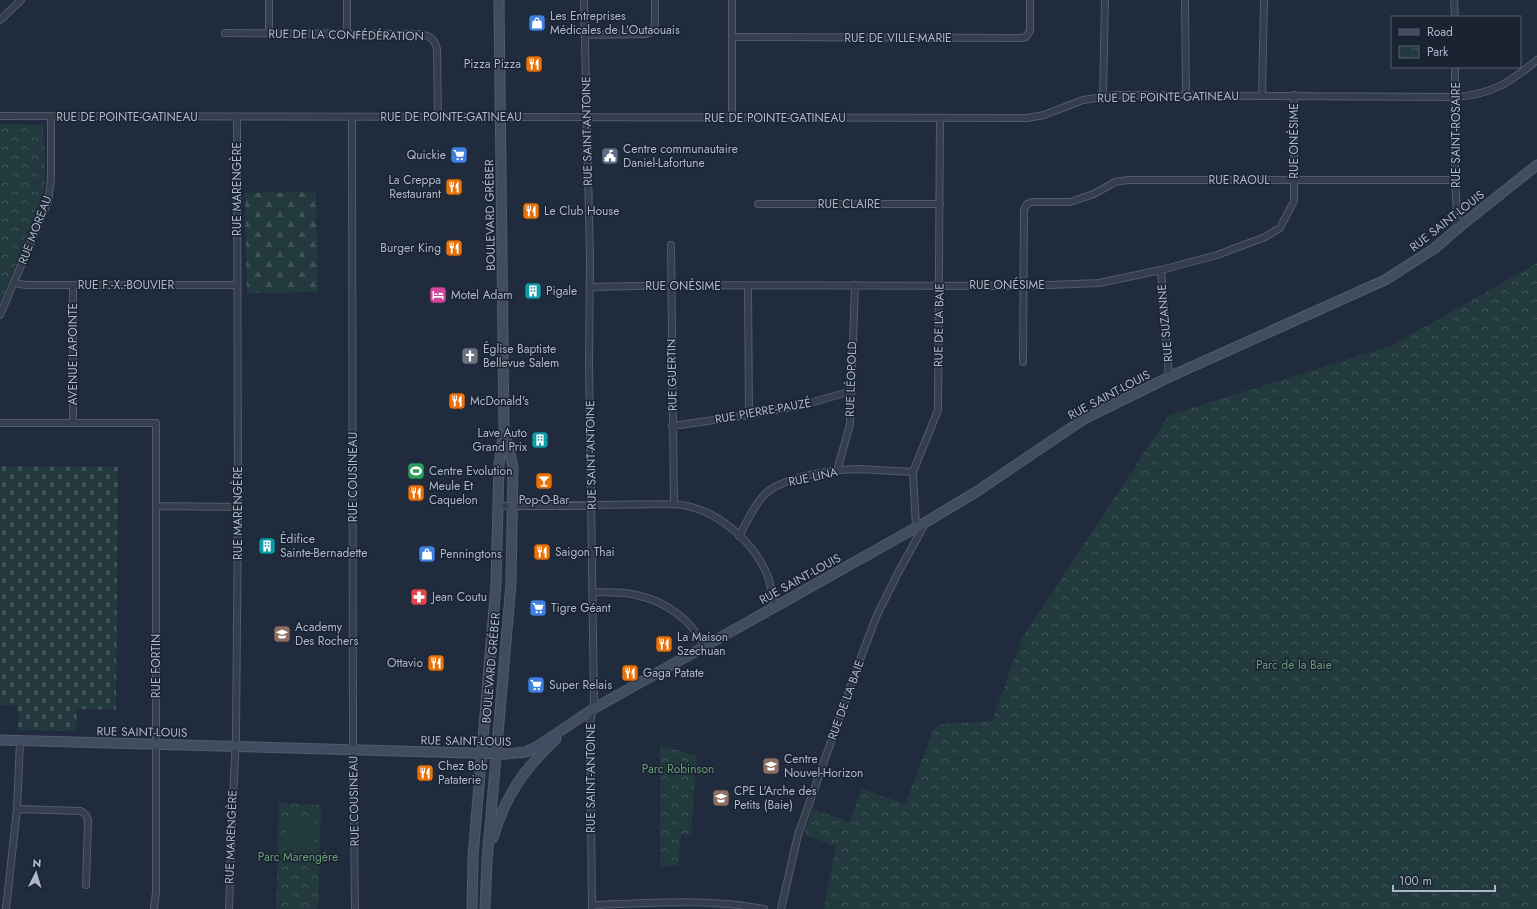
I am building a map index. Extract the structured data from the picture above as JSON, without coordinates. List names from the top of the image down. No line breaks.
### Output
{"streets":{"main road":["BOULEVARD GRÉBER","RUE SAINT-LOUIS"],"street":["RUE DE LA CONFÉDÉRATION","RUE DE VILLE-MARIE","RUE DE POINTE-GATINEAU","RUE SAINT-ANTOINE","RUE SAINT-ROSAIRE","RUE ONÉSIME","RUE RAOUL","RUE MARENGÈRE","RUE CLAIRE","RUE MOREAU","RUE F.-X.-BOUVIER","RUE SUZANNE","RUE DE LA BAIE","AVENUE LAPOINTE","RUE GUERTIN","RUE LÉOPOLD","RUE PIERRE-PAUZÉ","RUE COUSINEAU","RUE LINA","RUE FORTIN"]},"crossings":[["RUE DE LA CONFÉDÉRATION","RUE DE POINTE-GATINEAU"],["RUE DE POINTE-GATINEAU","RUE SAINT-ANTOINE"],["RUE DE POINTE-GATINEAU","RUE SAINT-ROSAIRE"],["RUE DE POINTE-GATINEAU","RUE ONÉSIME"],["RUE DE POINTE-GATINEAU","RUE MARENGÈRE"],["RUE DE POINTE-GATINEAU","BOULEVARD GRÉBER"],["RUE DE POINTE-GATINEAU","RUE MOREAU"],["RUE DE POINTE-GATINEAU","RUE DE LA BAIE"],["RUE DE POINTE-GATINEAU","RUE COUSINEAU"],["RUE SAINT-ANTOINE","RUE ONÉSIME"],["RUE SAINT-ANTOINE","RUE SAINT-LOUIS"],["RUE SAINT-ROSAIRE","RUE RAOUL"],["RUE SAINT-ROSAIRE","RUE SAINT-LOUIS"],["RUE ONÉSIME","RUE RAOUL"],["RUE ONÉSIME","RUE SUZANNE"],["RUE ONÉSIME","RUE DE LA BAIE"],["RUE ONÉSIME","RUE GUERTIN"],["RUE ONÉSIME","RUE LÉOPOLD"],["RUE MARENGÈRE","RUE SAINT-LOUIS"],["RUE MARENGÈRE","RUE F.-X.-BOUVIER"],["RUE CLAIRE","RUE DE LA BAIE"],["BOULEVARD GRÉBER","RUE SAINT-LOUIS"],["RUE SAINT-LOUIS","RUE SUZANNE"],["RUE SAINT-LOUIS","RUE DE LA BAIE"],["RUE SAINT-LOUIS","RUE COUSINEAU"],["RUE SAINT-LOUIS","RUE FORTIN"],["RUE MOREAU","RUE F.-X.-BOUVIER"],["RUE F.-X.-BOUVIER","AVENUE LAPOINTE"],["RUE DE LA BAIE","RUE LINA"],["AVENUE LAPOINTE","RUE FORTIN"],["RUE GUERTIN","RUE PIERRE-PAUZÉ"],["RUE LÉOPOLD","RUE PIERRE-PAUZÉ"],["RUE LÉOPOLD","RUE LINA"]],"parks":["Parc de la Baie","Parc Robinson","Parc Marengère"],"places":{"shop":["Les Entreprises Médicales de L'Outaouais","Penningtons"],"restaurant":["Pizza Pizza","La Creppa Restaurant","Le Club House","Burger King","McDonald's","Meule Et Caquelon","Saigon Thai","La Maison Szechuan","Ottavio","Gaga Patate","Chez Bob Pataterie"],"supermarket":["Quickie","Tigre Géant","Super Relais"],"public building":["Centre communautaire Daniel-Lafortune"],"building":["Pigale","Lave Auto Grand Prix","Édifice Sainte-Bernadette"],"hotel":["Motel Adam"],"church":["Église Baptiste Bellevue Salem"],"sports":["Centre Evolution"],"bar":["Pop-O-Bar"],"pharmacy":["Jean Coutu"],"school or university":["Academy Des Rochers","Centre Nouvel-Horizon","CPE L'Arche des Petits (Baie)"]},"legend":["Road","Park"],"scale_bar":"100 m","north":"top"}
